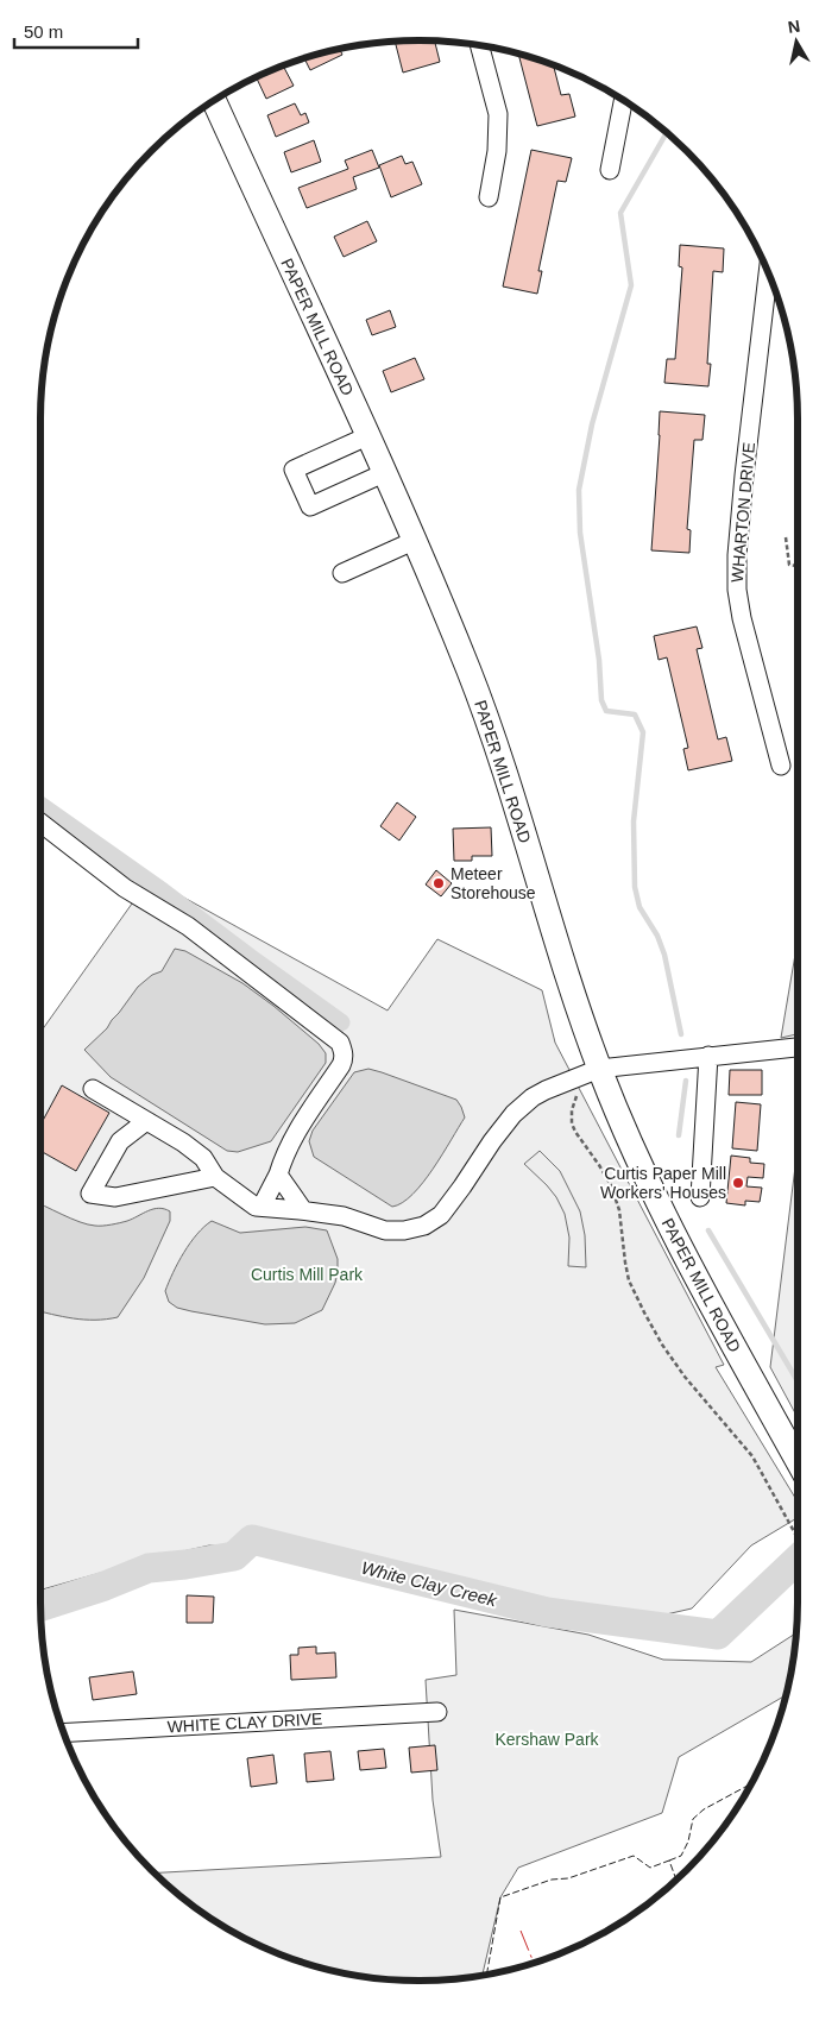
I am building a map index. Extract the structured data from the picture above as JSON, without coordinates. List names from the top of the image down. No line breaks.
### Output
{"streets":{"main road":["PAPER MILL ROAD"],"street":["WHARTON DRIVE","WHITE CLAY DRIVE"]},"water":["White Clay Creek"],"parks":["Curtis Mill Park","Kershaw Park"],"places":["Meteer Storehouse","Curtis Paper Mill Workers' Houses"],"scale_bar":"50 m","north":"top"}
